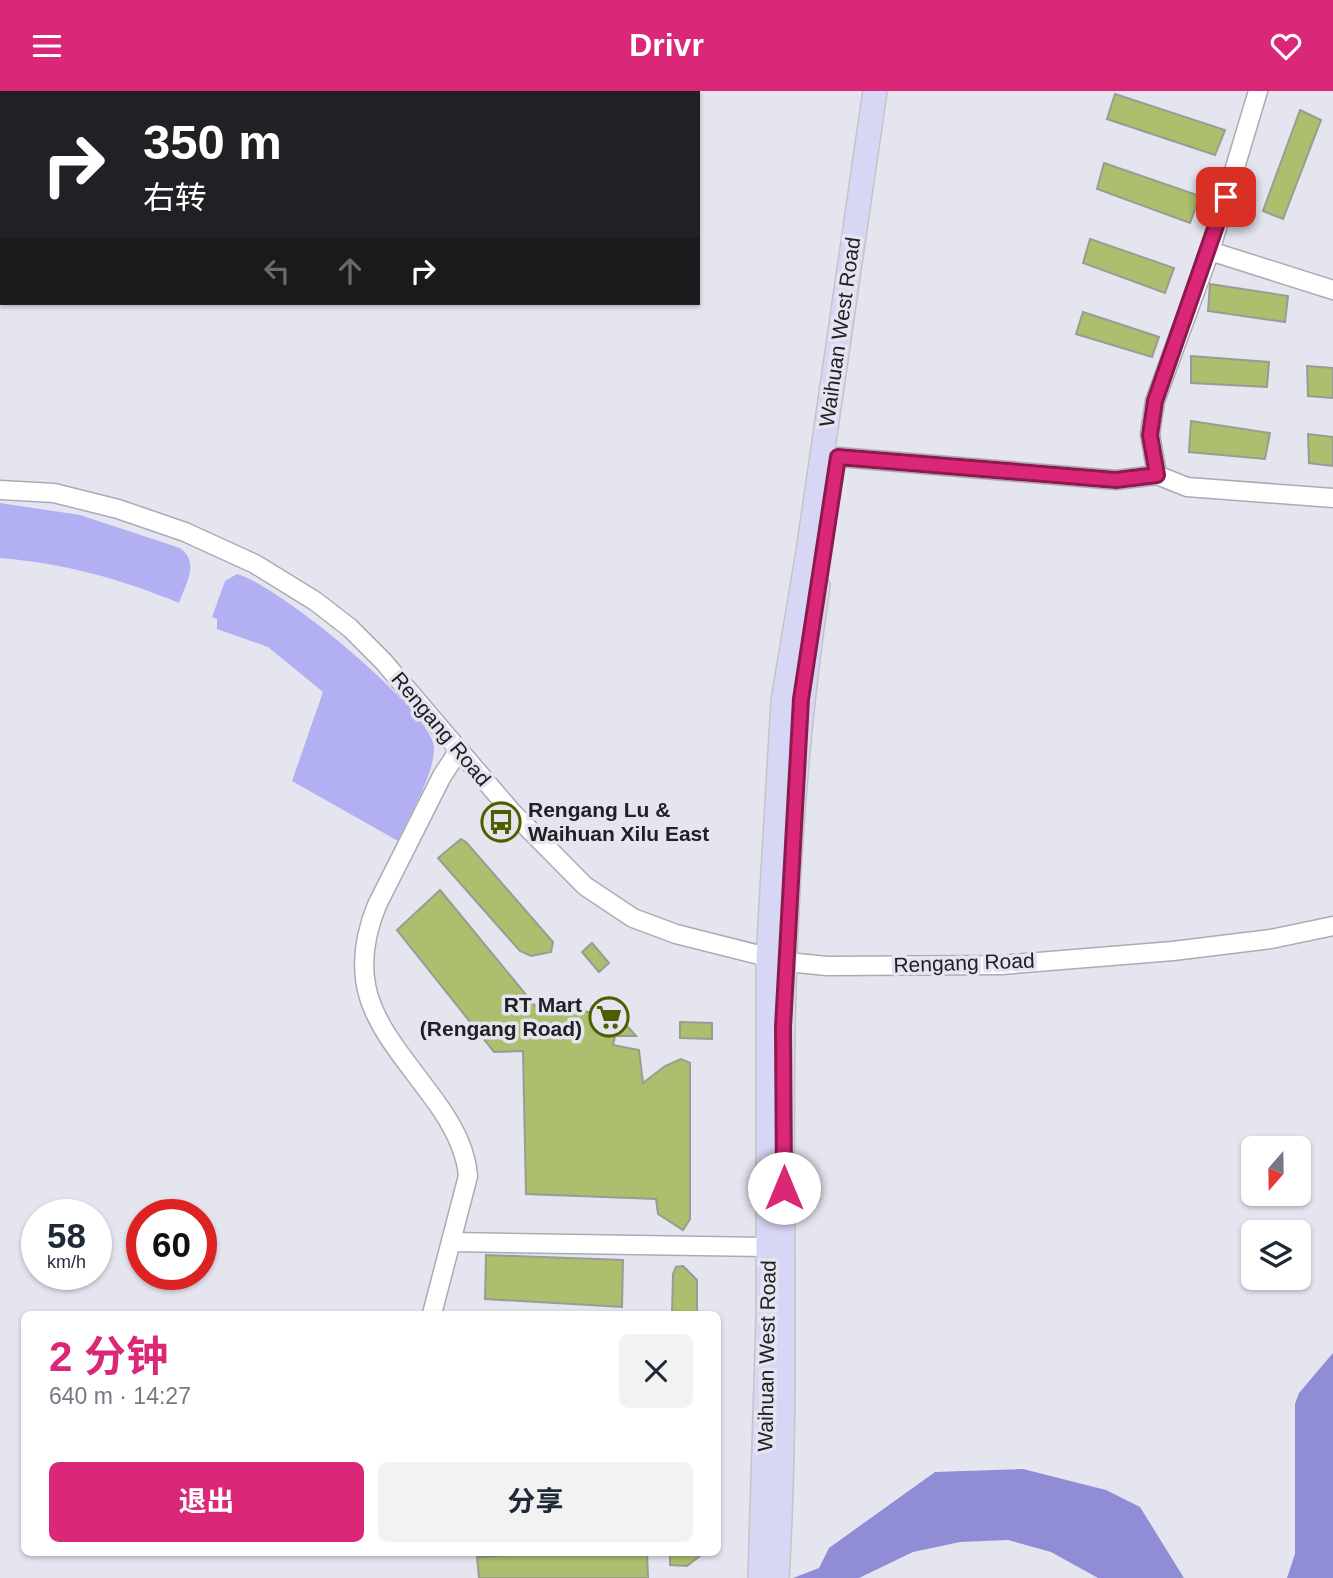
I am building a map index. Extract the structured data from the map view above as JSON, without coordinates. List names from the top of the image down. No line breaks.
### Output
{"streets":{"main road":["Waihuan West Road"],"street":["Rengang Road"]},"crossings":[["Waihuan West Road","Rengang Road"]],"places":{"bus stop":["Rengang Lu & Waihuan Xilu East"],"supermarket":["RT Mart (Rengang Road)"]},"north":"bottom","page":{"header":"Drivr","turn":["350 m","右转"],"speed":"58 km/h","limit":"60","heading":["2 分钟","640 m · 14:27"],"buttons":["退出","分享"]}}
